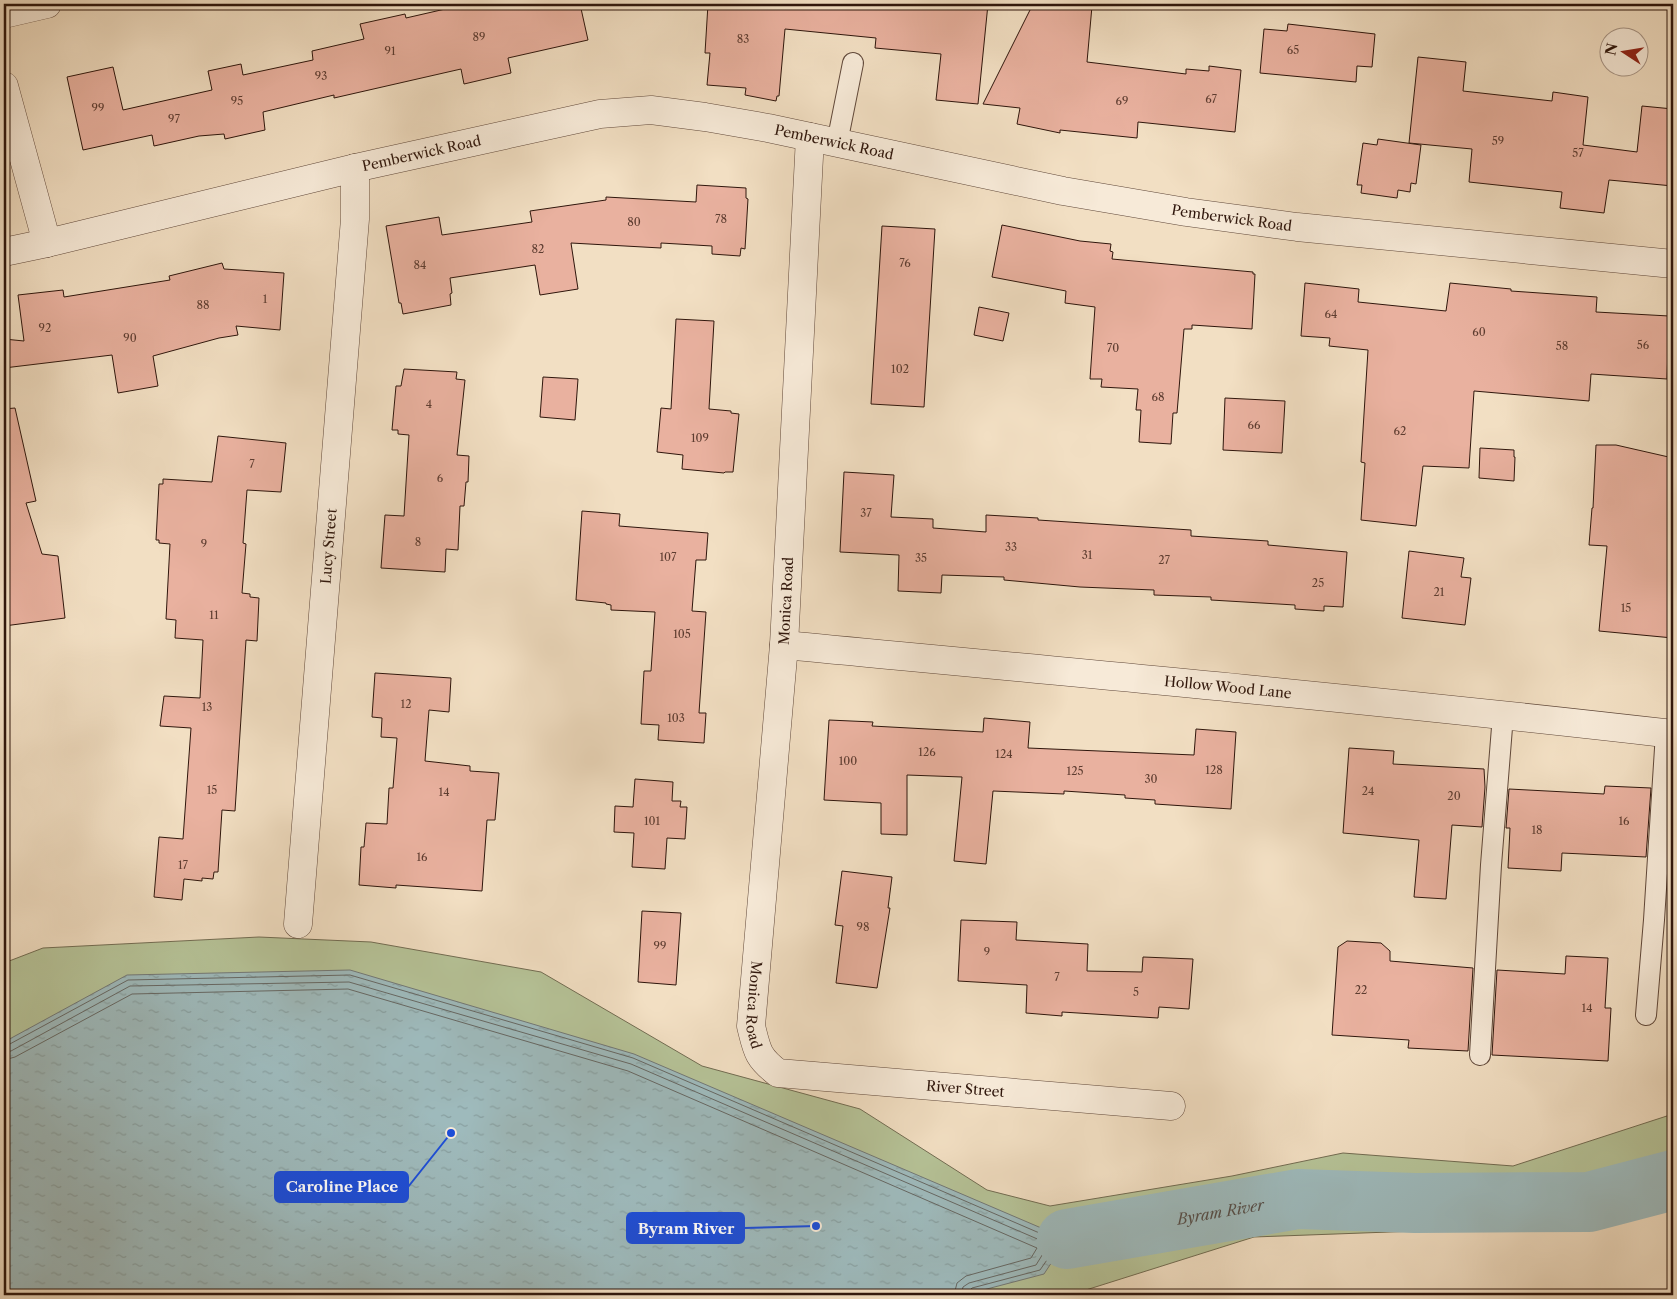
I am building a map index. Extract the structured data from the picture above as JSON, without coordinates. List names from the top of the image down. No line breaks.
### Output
{"streets":{"street":["Pemberwick Road","Lucy Street","Monica Road","Hollow Wood Lane","River Street"]},"crossings":[["Pemberwick Road","Lucy Street"],["Pemberwick Road","Monica Road"],["Monica Road","Hollow Wood Lane"],["Monica Road","River Street"]],"water":["Byram River"],"places":["Caroline Place","Byram River"],"house_numbers":["89","83","65","91","93","67","95","69","99","97","59","57","78","80","82","76","84","1","88","64","92","60","90","56","58","70","102","68","4","66","62","109","7","6","37","8","9","33","31","107","35","27","25","21","15","11","105","12","13","103","126","124","100","128","125","30","15","24","14","20","101","16","18","16","17","98","99","9","7","22","5","14"],"north":"left"}
